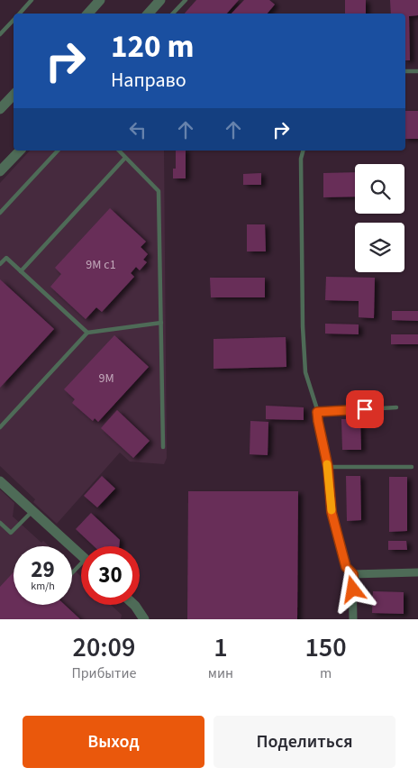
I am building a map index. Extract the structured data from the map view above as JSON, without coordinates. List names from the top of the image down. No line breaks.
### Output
{"house_numbers":["9М с1","9М"],"page":{"turn":["120 m","Направо"],"speed":"29 km/h","limit":"30","eta":["20:09","Прибытие","1","мин","150","m"],"buttons":["Выход","Поделиться"]}}
